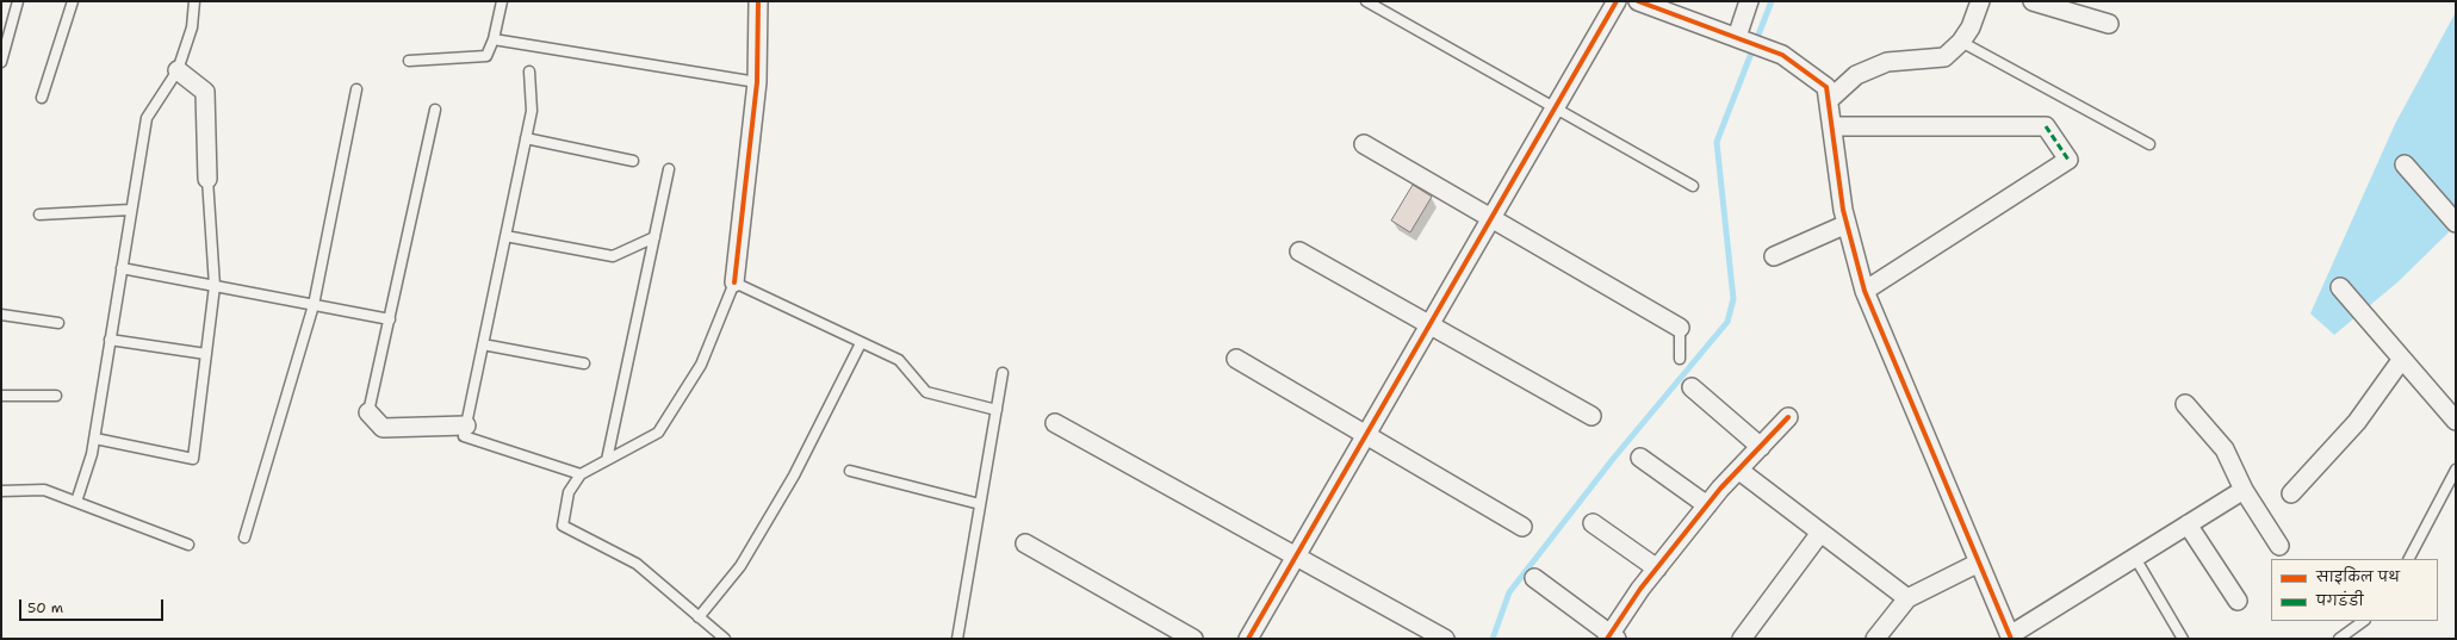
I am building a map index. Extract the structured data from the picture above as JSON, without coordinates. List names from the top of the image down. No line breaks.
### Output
{"legend":["साइकिल पथ","पगडंडी"],"scale_bar":"50 m"}
